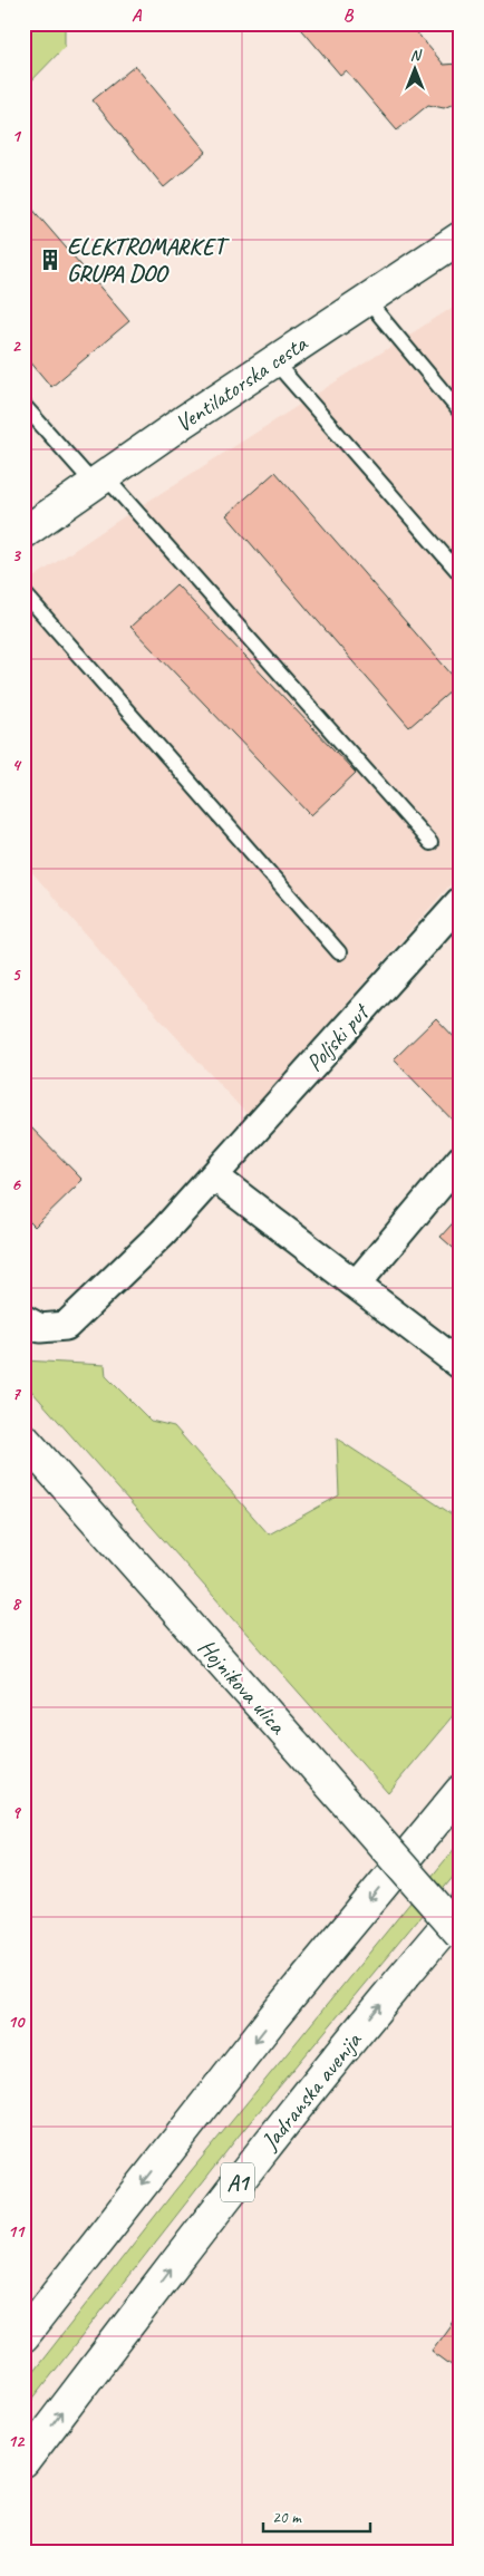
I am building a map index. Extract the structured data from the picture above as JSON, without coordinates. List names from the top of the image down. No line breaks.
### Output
{"streets":{"main road":["Ventilatorska cesta","Hojnikova ulica","Jadranska avenija","A1"],"street":["Poljski put"]},"places":{"building":["ELEKTROMARKET GRUPA DOO"]},"scale_bar":"20 m","north":"top","grid":{"columns":["A","B"],"rows":["1","2","3","4","5","6","7","8","9","10","11","12"]}}
